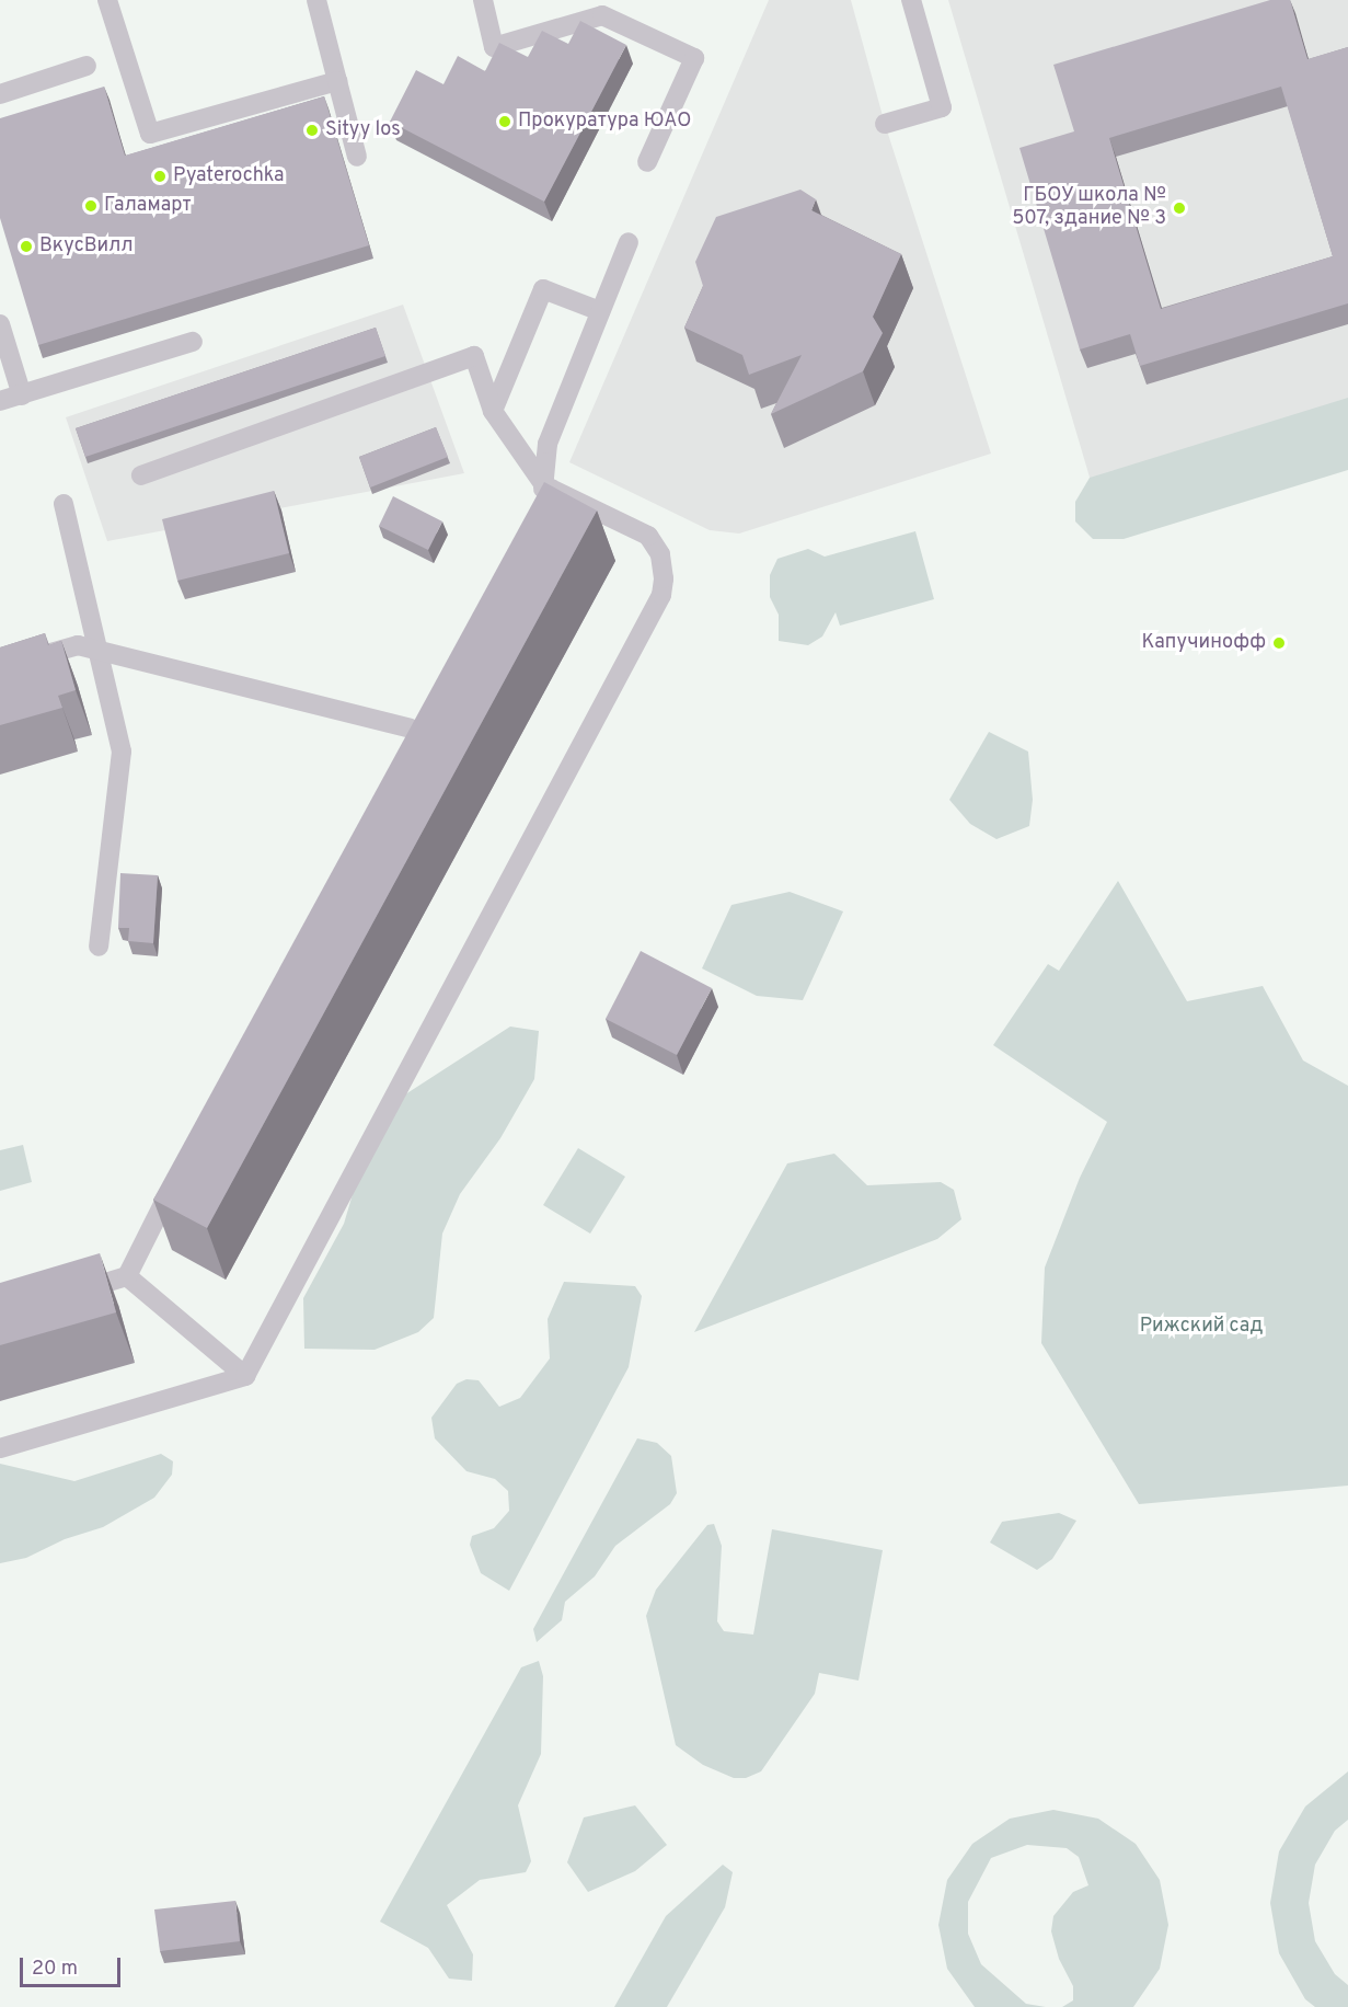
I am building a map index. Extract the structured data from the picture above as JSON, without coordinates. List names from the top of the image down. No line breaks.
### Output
{"parks":["Рижский сад"],"places":["Прокуратура ЮАО","Sityy los","Pyaterochka","Галамарт","ГБОУ школа № 507, здание № 3","ВкусВилл","Капучинофф"],"scale_bar":"20 m"}
